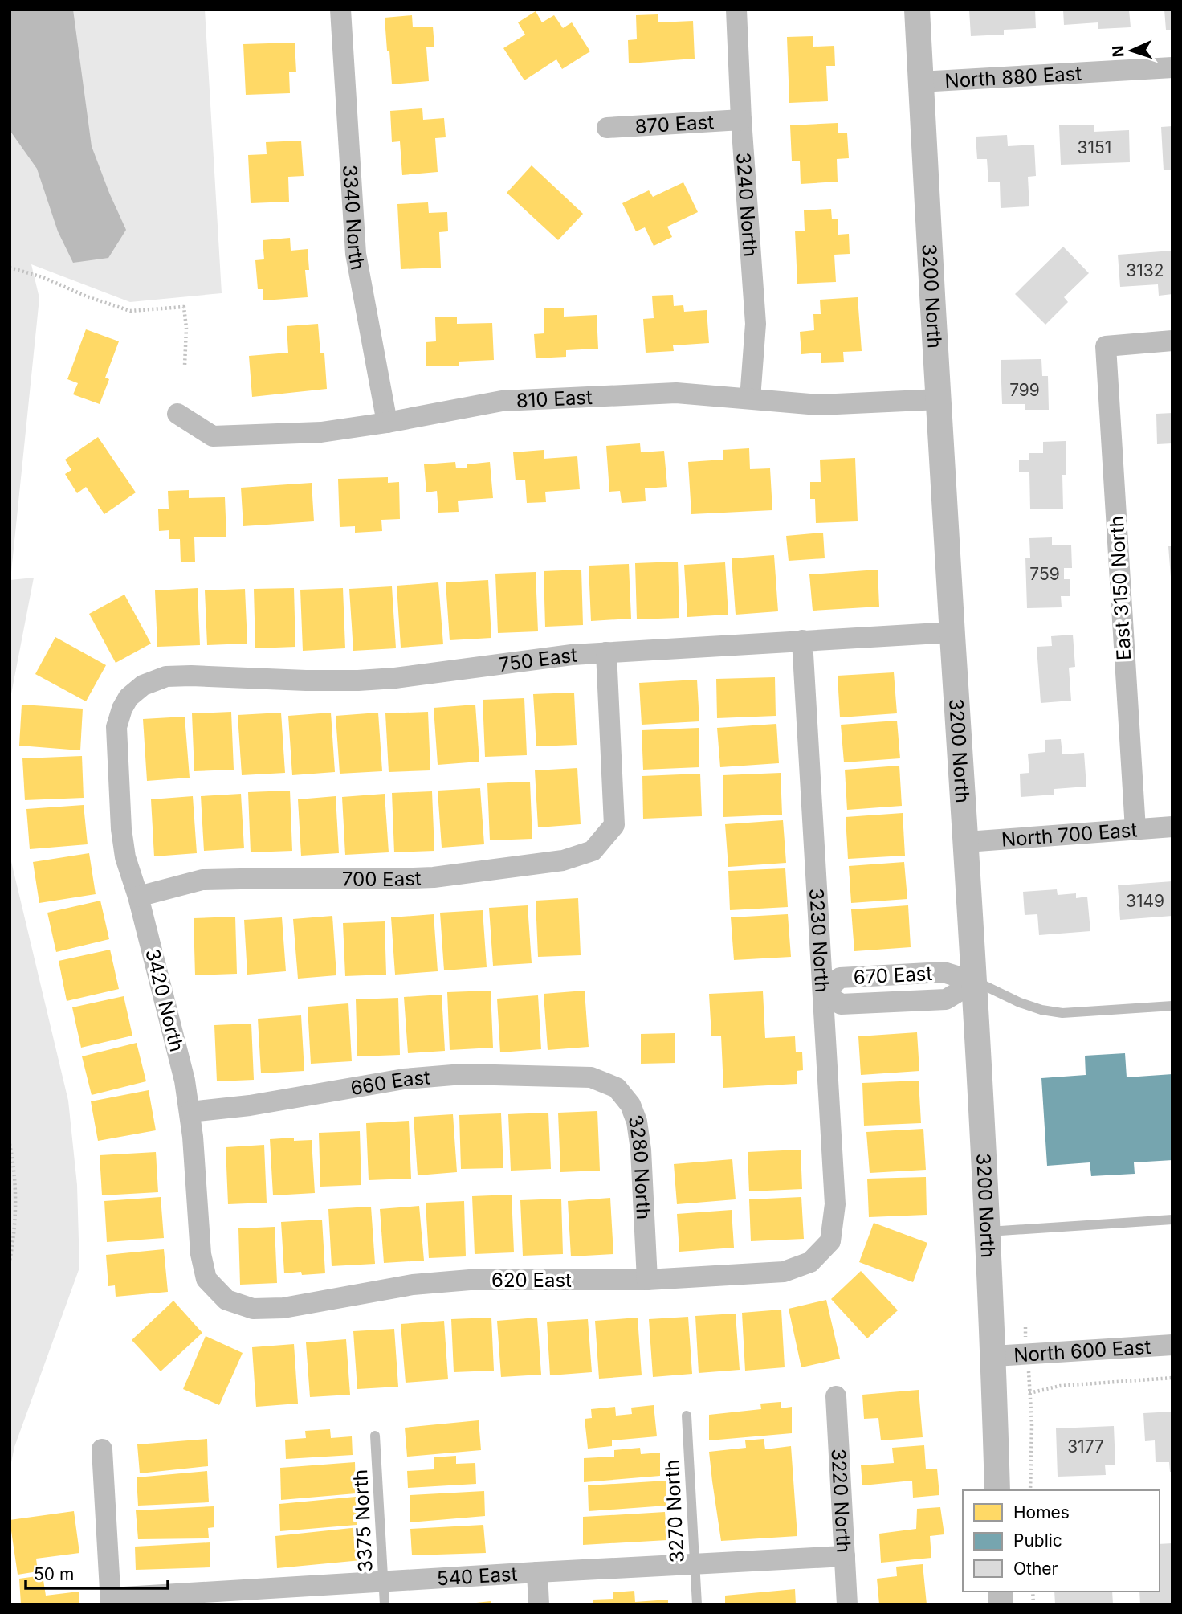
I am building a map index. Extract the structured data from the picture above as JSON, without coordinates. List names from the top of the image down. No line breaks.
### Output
{"streets":{"street":["North 880 East","870 East","3240 North","3340 North","3200 North","810 East","East 3150 North","750 East","North 700 East","700 East","3230 North","670 East","3420 North","660 East","3280 North","620 East","North 600 East","3220 North","540 East"],"lane":["3270 North","3375 North"]},"crossings":[["North 880 East","3200 North"],["870 East","3240 North"],["3240 North","810 East"],["3340 North","810 East"],["3200 North","810 East"],["3200 North","750 East"],["3200 North","North 700 East"],["3200 North","670 East"],["3200 North","North 600 East"],["East 3150 North","North 700 East"],["750 East","700 East"],["750 East","3230 North"],["750 East","3420 North"],["700 East","3420 North"],["3230 North","670 East"],["3230 North","620 East"],["3420 North","660 East"],["3420 North","620 East"],["660 East","3280 North"],["3280 North","620 East"],["3220 North","540 East"],["3270 North","540 East"],["3375 North","540 East"]],"house_numbers":["3151","3132","799","759","3149","3177"],"legend":["Homes","Public","Other"],"scale_bar":"50 m","north":"left"}
